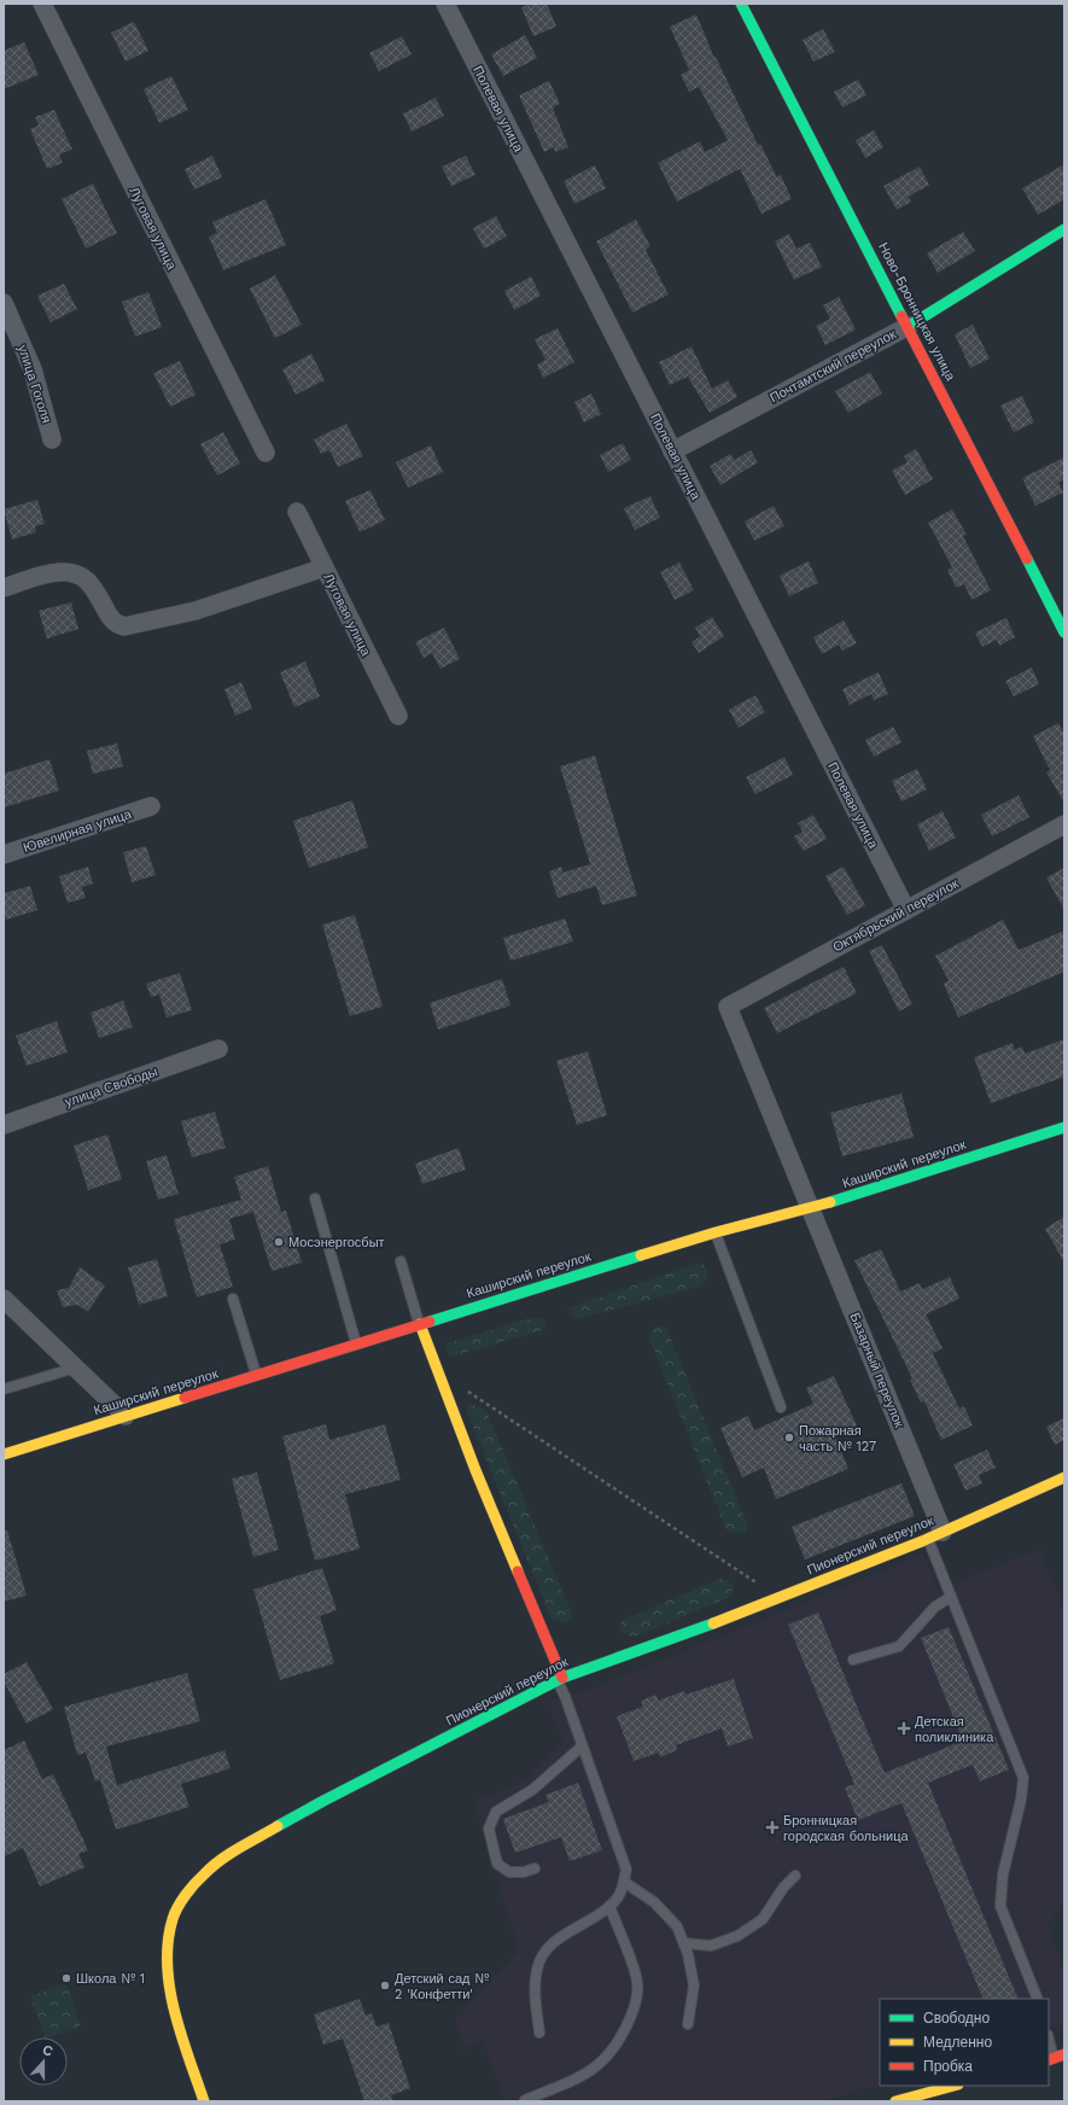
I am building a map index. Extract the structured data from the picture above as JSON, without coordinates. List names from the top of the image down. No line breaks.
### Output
{"streets":{"street":["Полевая улица","Луговая улица","Ново-Бронницкая улица","Почтамтский переулок","улица Гоголя","Ювелирная улица","Октябрьский переулок","улица Свободы","Каширский переулок","Базарный переулок","Пионерский переулок"]},"crossings":[["Полевая улица","Почтамтский переулок"],["Полевая улица","Октябрьский переулок"],["Ново-Бронницкая улица","Почтамтский переулок"],["Октябрьский переулок","Базарный переулок"],["Каширский переулок","Базарный переулок"],["Базарный переулок","Пионерский переулок"]],"places":{"other":["Мосэнергосбыт","Пожарная часть № 127","Школа № 1","Детский сад № 2 'Конфетти'"],"health":["Детская поликлиника","Бронницкая городская больница"]},"legend":["Свободно","Медленно","Пробка"],"north":"top"}
